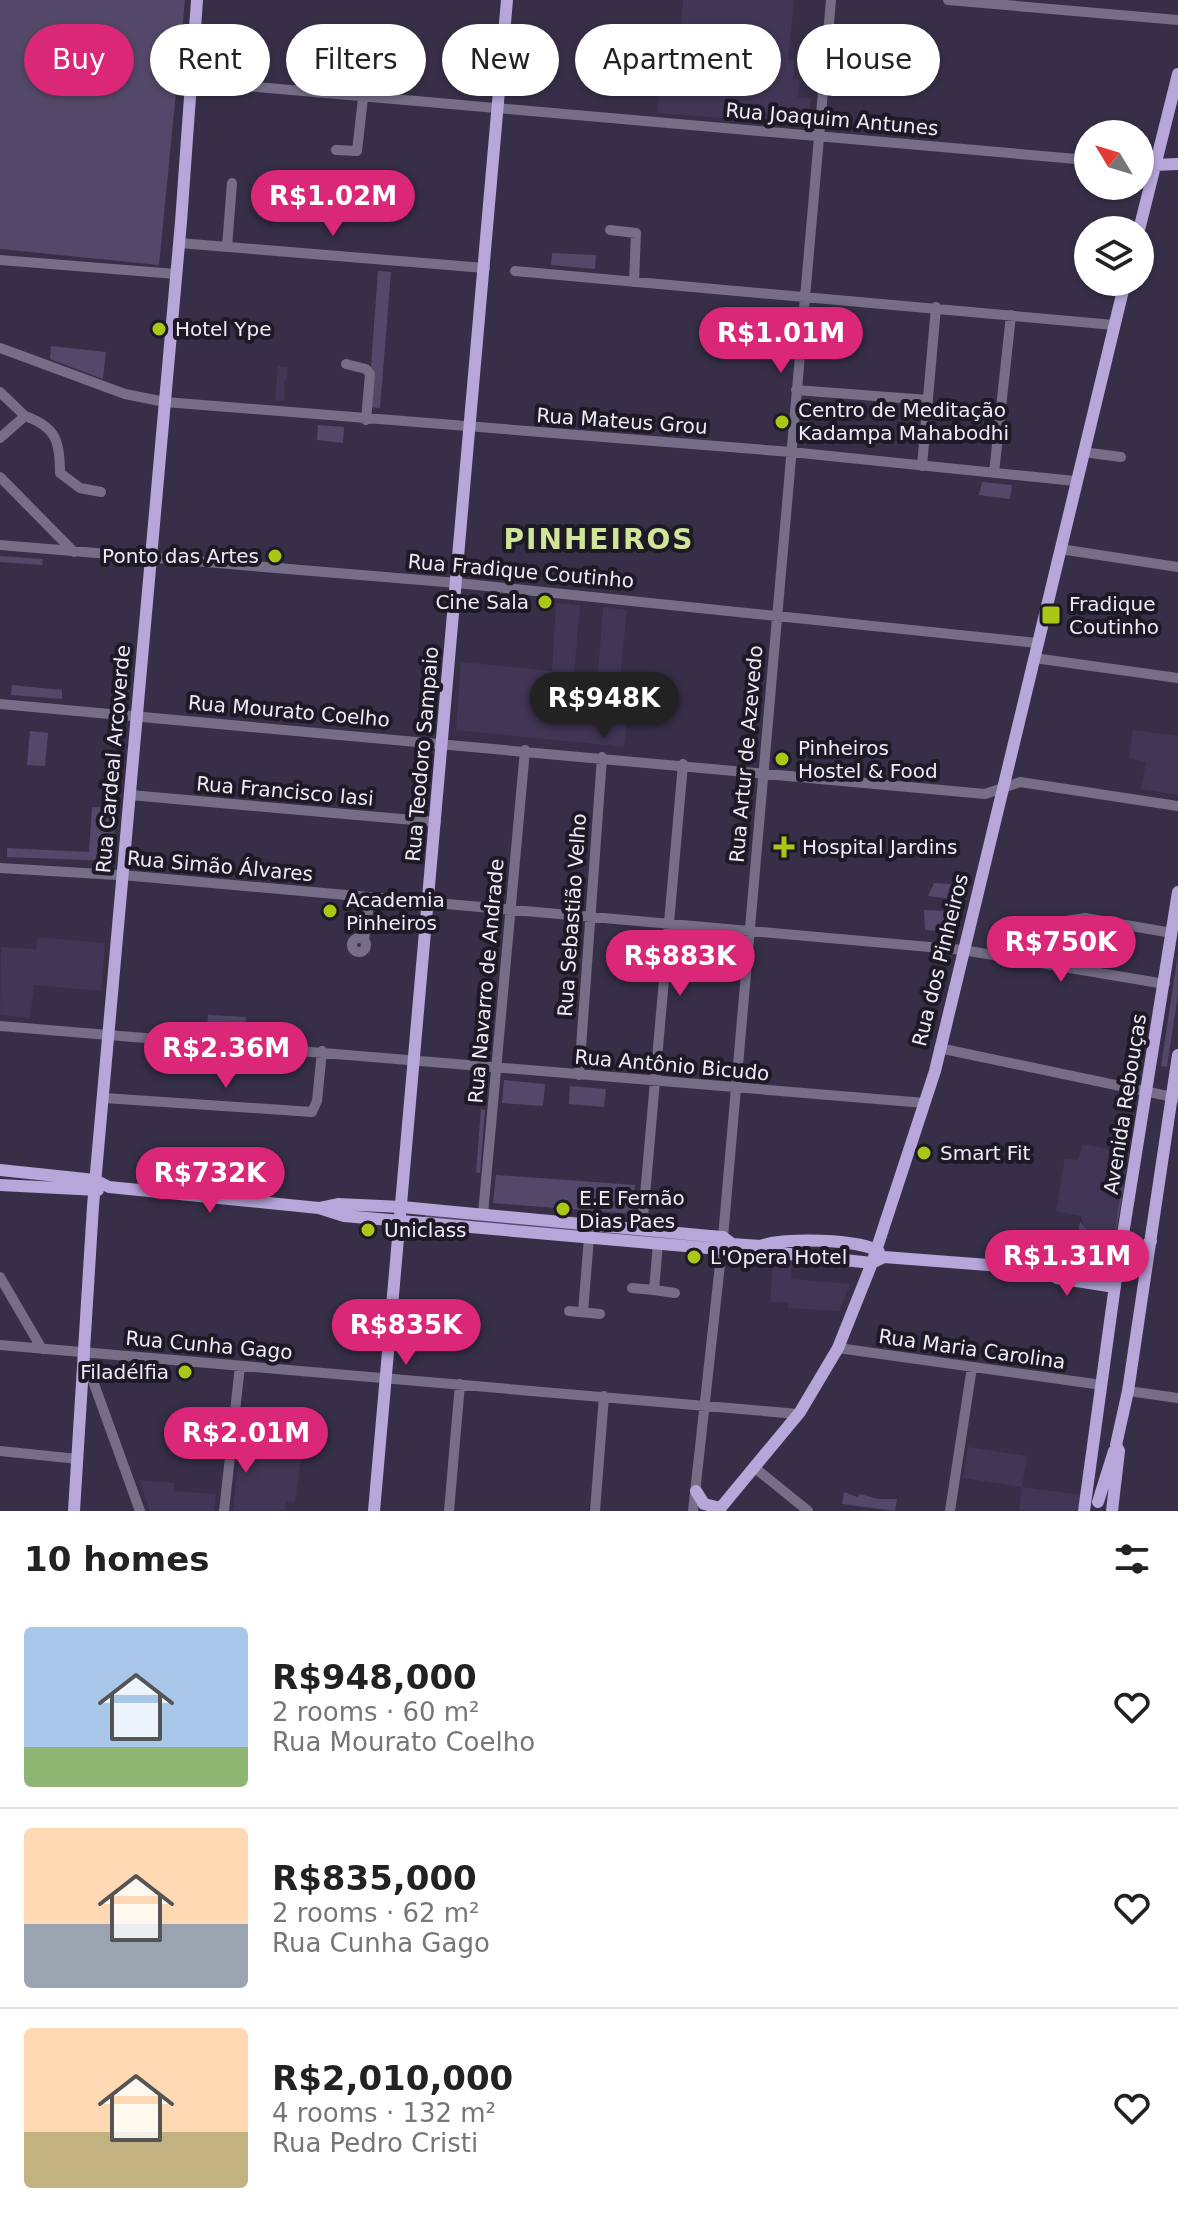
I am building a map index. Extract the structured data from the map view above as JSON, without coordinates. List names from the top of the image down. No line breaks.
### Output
{"streets":{"main road":["Rua Teodoro Sampaio","Rua Cardeal Arcoverde","Rua dos Pinheiros","Avenida Rebouças"],"street":["Rua Joaquim Antunes","Rua Mateus Grou","Rua Fradique Coutinho","Rua Mourato Coelho","Rua Artur de Azevedo","Rua Francisco Iasi","Rua Simão Álvares","Rua Sebastião Velho","Rua Navarro de Andrade","Rua Antônio Bicudo","Rua Cunha Gago","Rua Maria Carolina"]},"crossings":[["Rua Joaquim Antunes","Rua Artur de Azevedo"],["Rua Mateus Grou","Rua Artur de Azevedo"],["Rua Mateus Grou","Rua Cardeal Arcoverde"],["Rua Mateus Grou","Rua dos Pinheiros"],["Rua Fradique Coutinho","Rua Teodoro Sampaio"],["Rua Fradique Coutinho","Rua Artur de Azevedo"],["Rua Fradique Coutinho","Rua Cardeal Arcoverde"],["Rua Fradique Coutinho","Rua dos Pinheiros"],["Rua Mourato Coelho","Rua Teodoro Sampaio"],["Rua Mourato Coelho","Rua Artur de Azevedo"],["Rua Mourato Coelho","Rua Cardeal Arcoverde"],["Rua Mourato Coelho","Rua Sebastião Velho"],["Rua Mourato Coelho","Rua dos Pinheiros"],["Rua Mourato Coelho","Rua Navarro de Andrade"],["Rua Teodoro Sampaio","Rua Francisco Iasi"],["Rua Teodoro Sampaio","Rua Simão Álvares"],["Rua Teodoro Sampaio","Rua Antônio Bicudo"],["Rua Teodoro Sampaio","Rua Cunha Gago"],["Rua Artur de Azevedo","Rua Simão Álvares"],["Rua Artur de Azevedo","Rua Antônio Bicudo"],["Rua Artur de Azevedo","Rua Cunha Gago"],["Rua Cardeal Arcoverde","Rua Francisco Iasi"],["Rua Cardeal Arcoverde","Rua Simão Álvares"],["Rua Cardeal Arcoverde","Rua Antônio Bicudo"],["Rua Cardeal Arcoverde","Rua Cunha Gago"],["Rua Simão Álvares","Rua Sebastião Velho"],["Rua Simão Álvares","Rua dos Pinheiros"],["Rua Simão Álvares","Rua Navarro de Andrade"],["Rua Simão Álvares","Avenida Rebouças"],["Rua Sebastião Velho","Rua Antônio Bicudo"],["Rua dos Pinheiros","Rua Antônio Bicudo"],["Rua dos Pinheiros","Rua Cunha Gago"],["Rua dos Pinheiros","Rua Maria Carolina"],["Rua Navarro de Andrade","Rua Antônio Bicudo"],["Avenida Rebouças","Rua Maria Carolina"]],"districts":["PINHEIROS"],"places":{"other":["Hotel Ype","Centro de Meditação Kadampa Mahabodhi","Ponto das Artes","Cine Sala","Pinheiros Hostel & Food","Academia Pinheiros","Smart Fit","E.E Fernão Dias Paes","Uniclass","L'Opera Hotel","Filadélfia"],"transit":["Fradique Coutinho"],"health":["Hospital Jardins"]},"north":"top left","page":{"chip":["Buy","Rent","Filters","New","Apartment","House"],"price":["R$1.02M","R$1.01M","R$948K","R$750K","R$883K","R$2.36M","R$732K","R$1.31M","R$835K","R$2.01M"],"heading":"10 homes","list":[{"name":"R$948,000","note":"2 rooms · 60 m² · Rua Mourato Coelho"},{"name":"R$835,000","note":"2 rooms · 62 m² · Rua Cunha Gago"},{"name":"R$2,010,000","note":"4 rooms · 132 m² · Rua Pedro Cristi"}]}}
